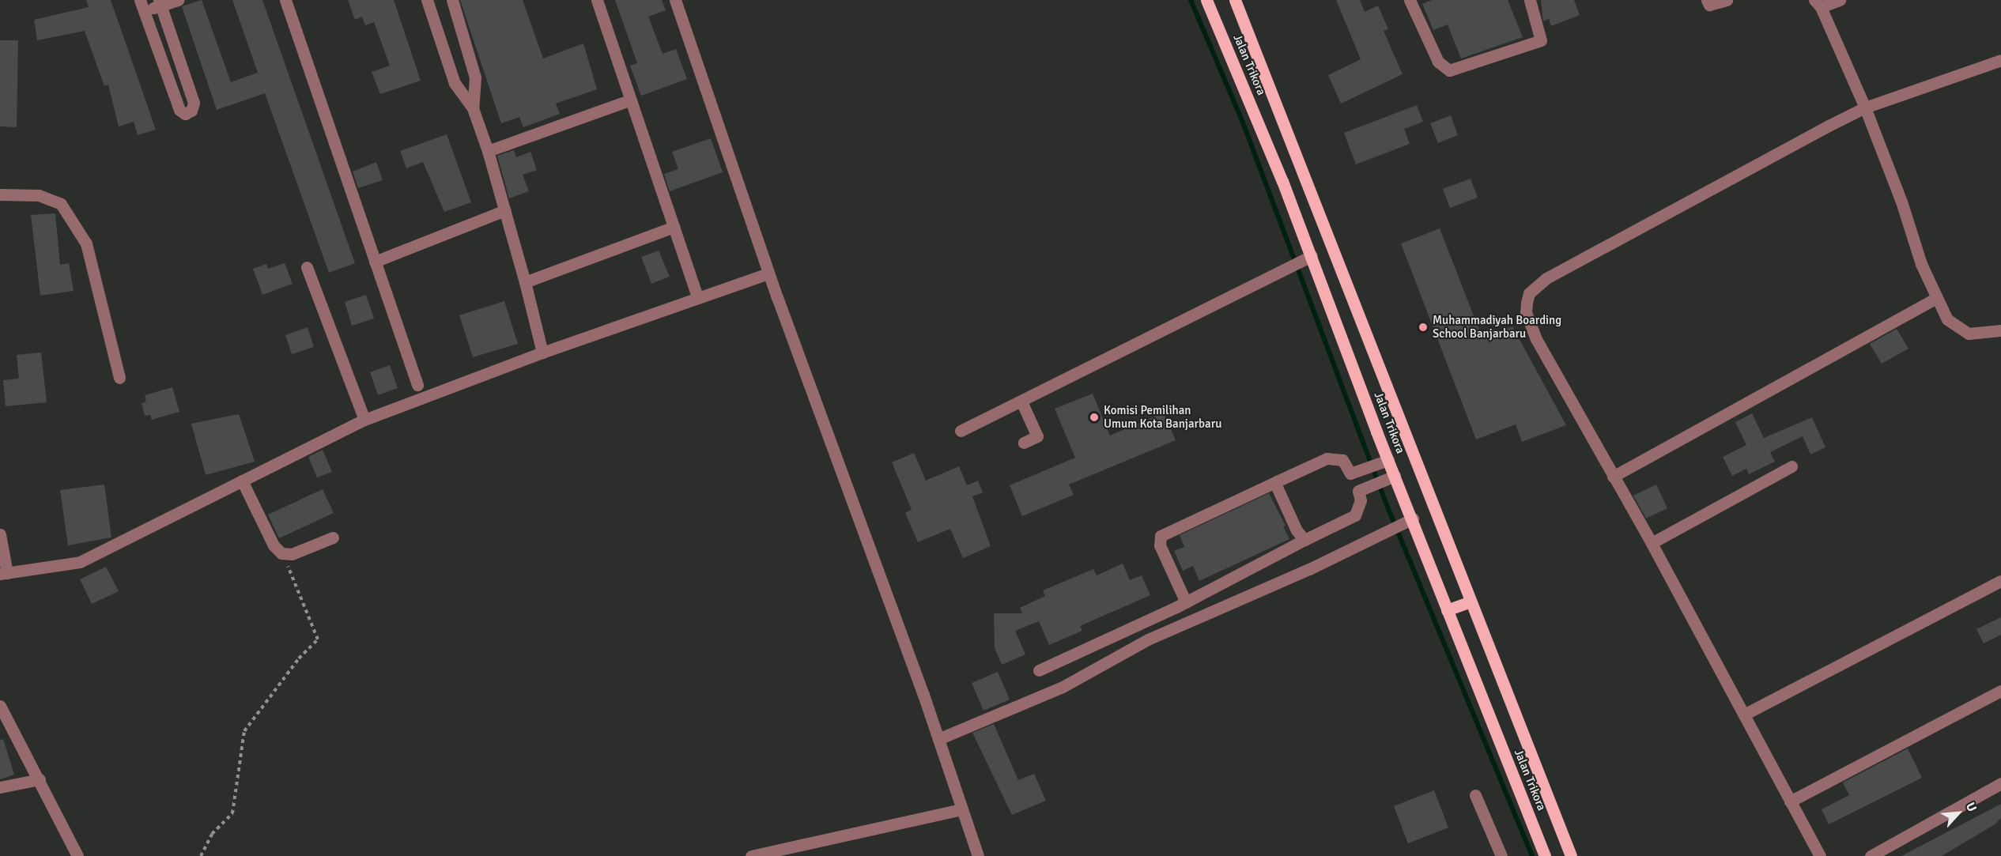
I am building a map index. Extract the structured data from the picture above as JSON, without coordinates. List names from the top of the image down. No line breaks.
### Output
{"streets":{"main road":["Jalan Trikora"]},"places":["Muhammadiyah Boarding School Banjarbaru","Komisi Pemilihan Umum Kota Banjarbaru"],"north":"top right"}
